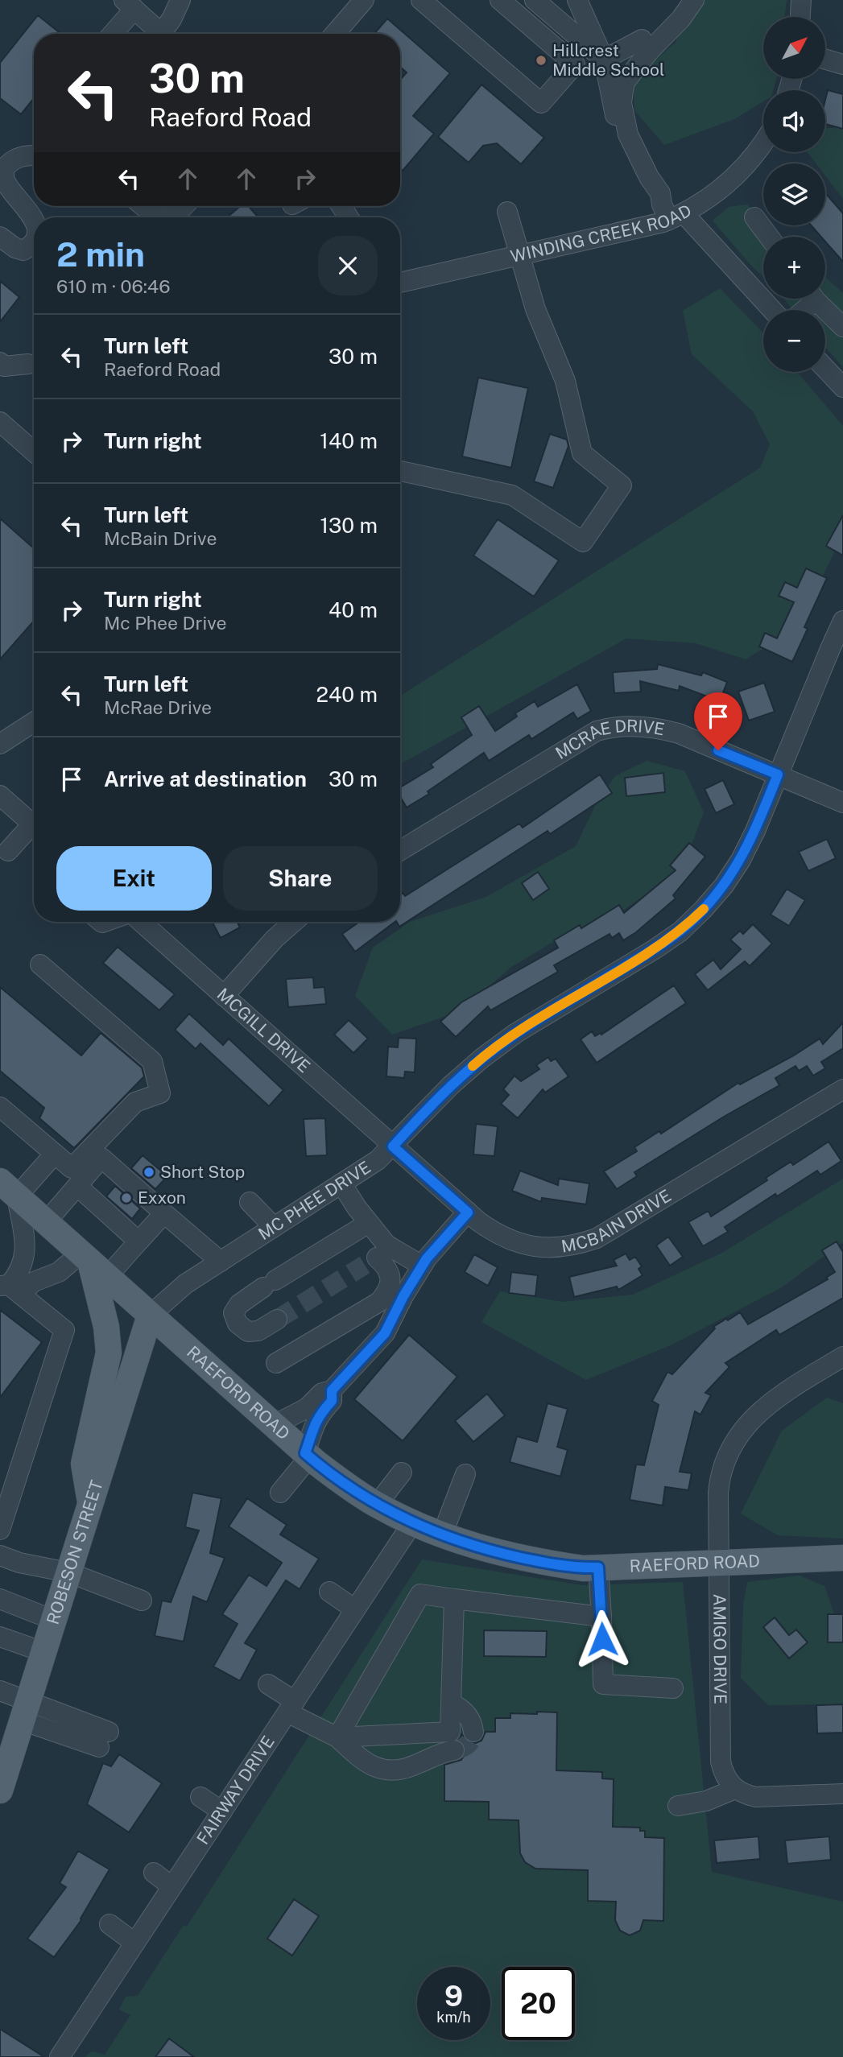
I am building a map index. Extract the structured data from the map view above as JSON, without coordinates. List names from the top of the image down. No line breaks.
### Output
{"streets":{"main road":["RAEFORD ROAD","ROBESON STREET"],"street":["WINDING CREEK ROAD","MCRAE DRIVE","MCGILL DRIVE","MC PHEE DRIVE","MCBAIN DRIVE","AMIGO DRIVE","FAIRWAY DRIVE"]},"crossings":[["MCRAE DRIVE","MC PHEE DRIVE"],["MCGILL DRIVE","MC PHEE DRIVE"],["MCGILL DRIVE","MCBAIN DRIVE"],["MC PHEE DRIVE","MCBAIN DRIVE"],["MC PHEE DRIVE","RAEFORD ROAD"],["MC PHEE DRIVE","ROBESON STREET"],["RAEFORD ROAD","ROBESON STREET"],["RAEFORD ROAD","AMIGO DRIVE"],["RAEFORD ROAD","FAIRWAY DRIVE"]],"places":["Hillcrest Middle School","Short Stop","Exxon"],"north":"top right","page":{"map_buttons":["+","−"],"turn":["30 m","Raeford Road"],"heading":["2 min","610 m · 06:46"],"list":[{"name":"Turn left","note":"Raeford Road","value":"30 m"},{"name":"Turn right","value":"140 m"},{"name":"Turn left","note":"McBain Drive","value":"130 m"},{"name":"Turn right","note":"Mc Phee Drive","value":"40 m"},{"name":"Turn left","note":"McRae Drive","value":"240 m"},{"name":"Arrive at destination","value":"30 m"}],"buttons":["Exit","Share"],"speed":"9 km/h","limit":"20"}}
